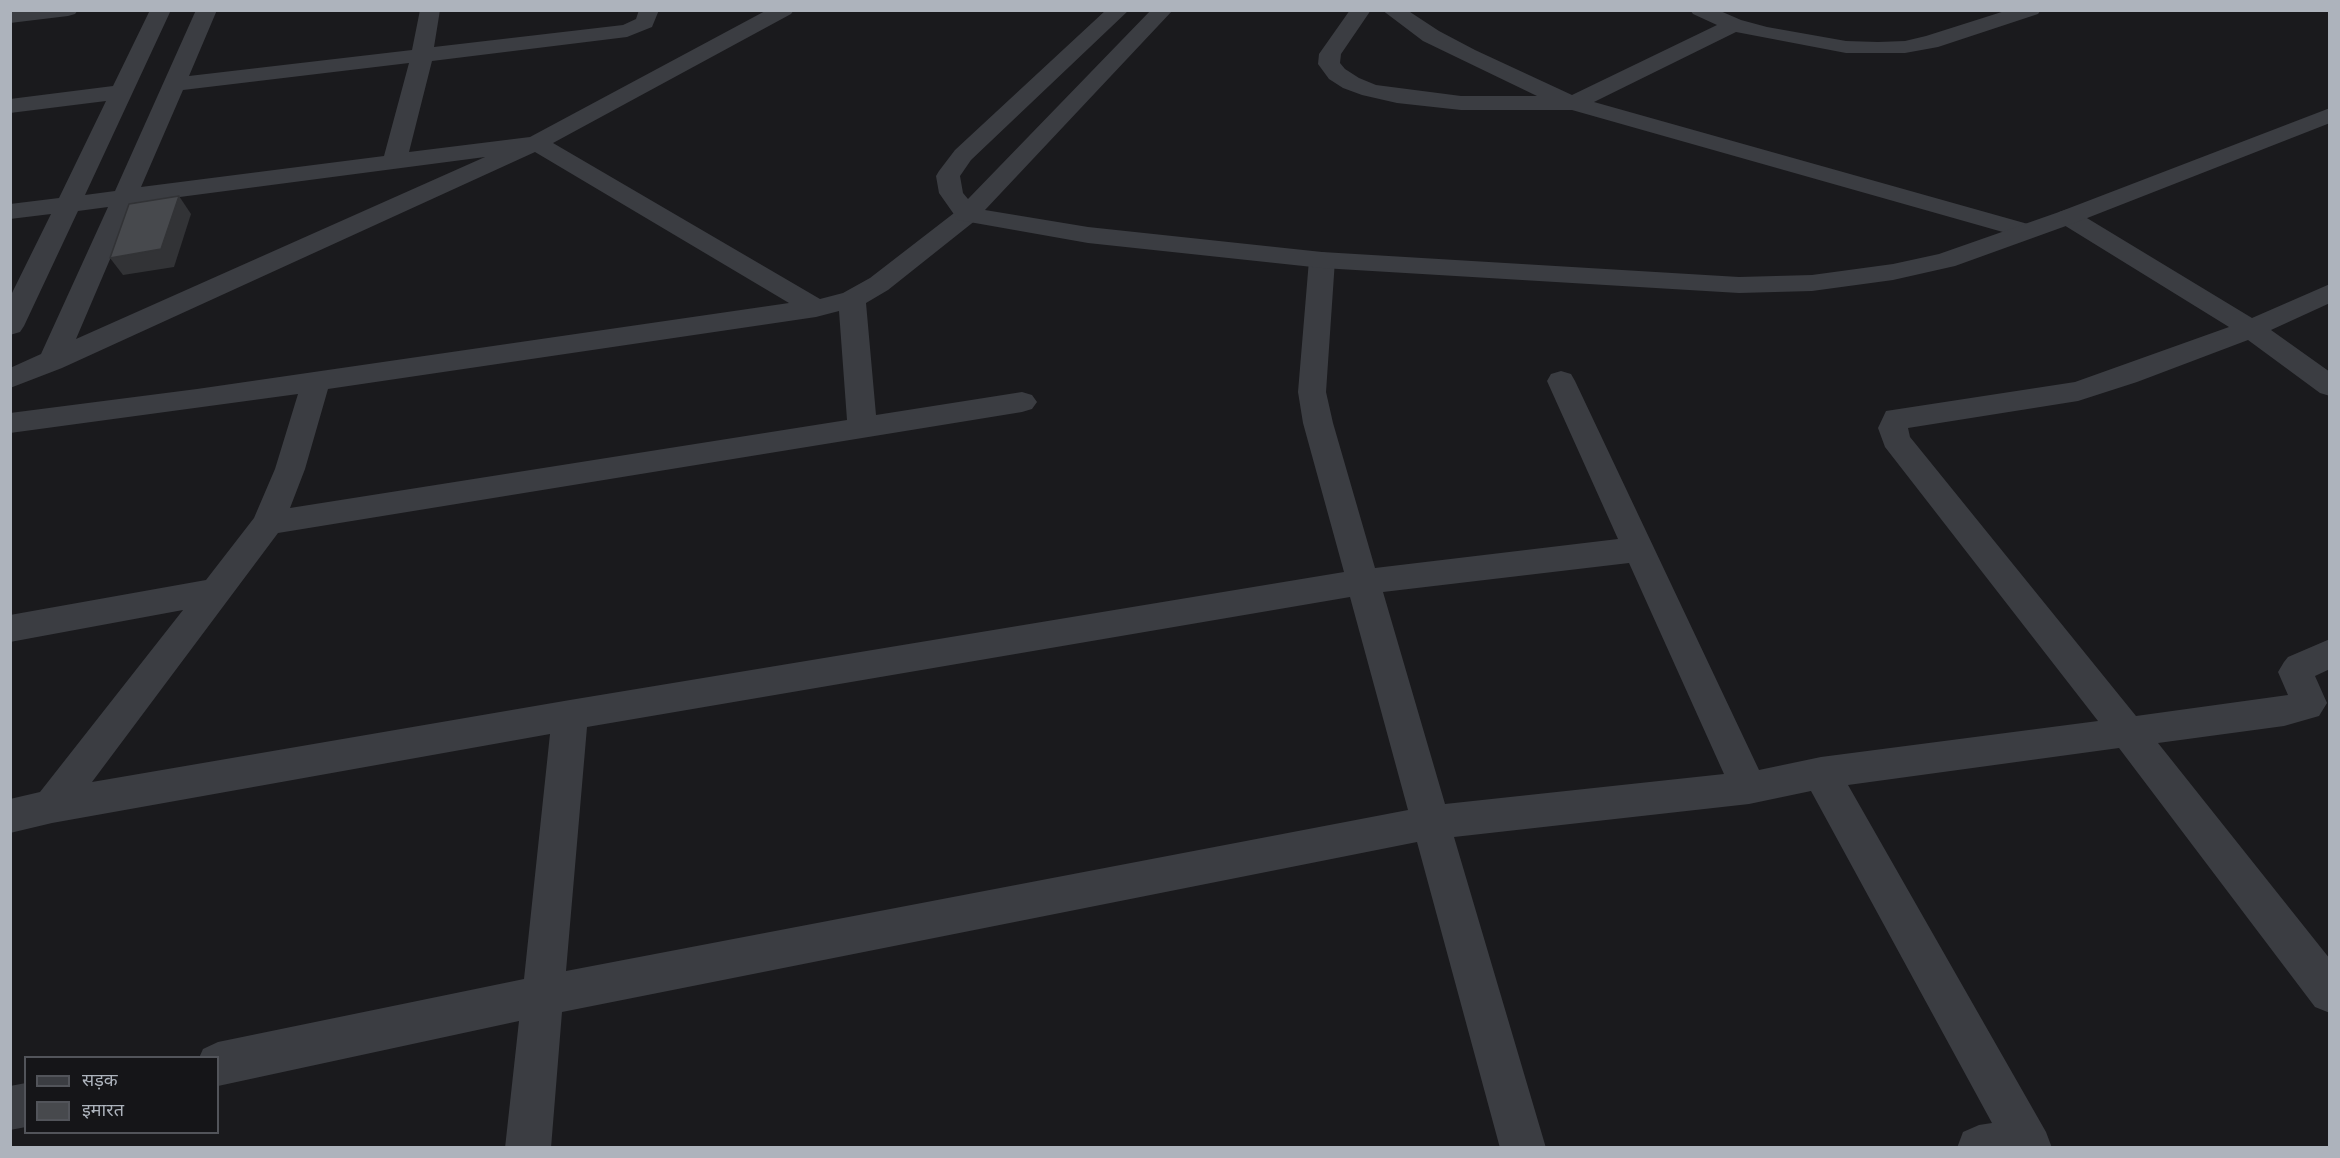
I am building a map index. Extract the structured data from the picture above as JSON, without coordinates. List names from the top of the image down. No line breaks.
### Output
{"legend":["सड़क","इमारत"]}
